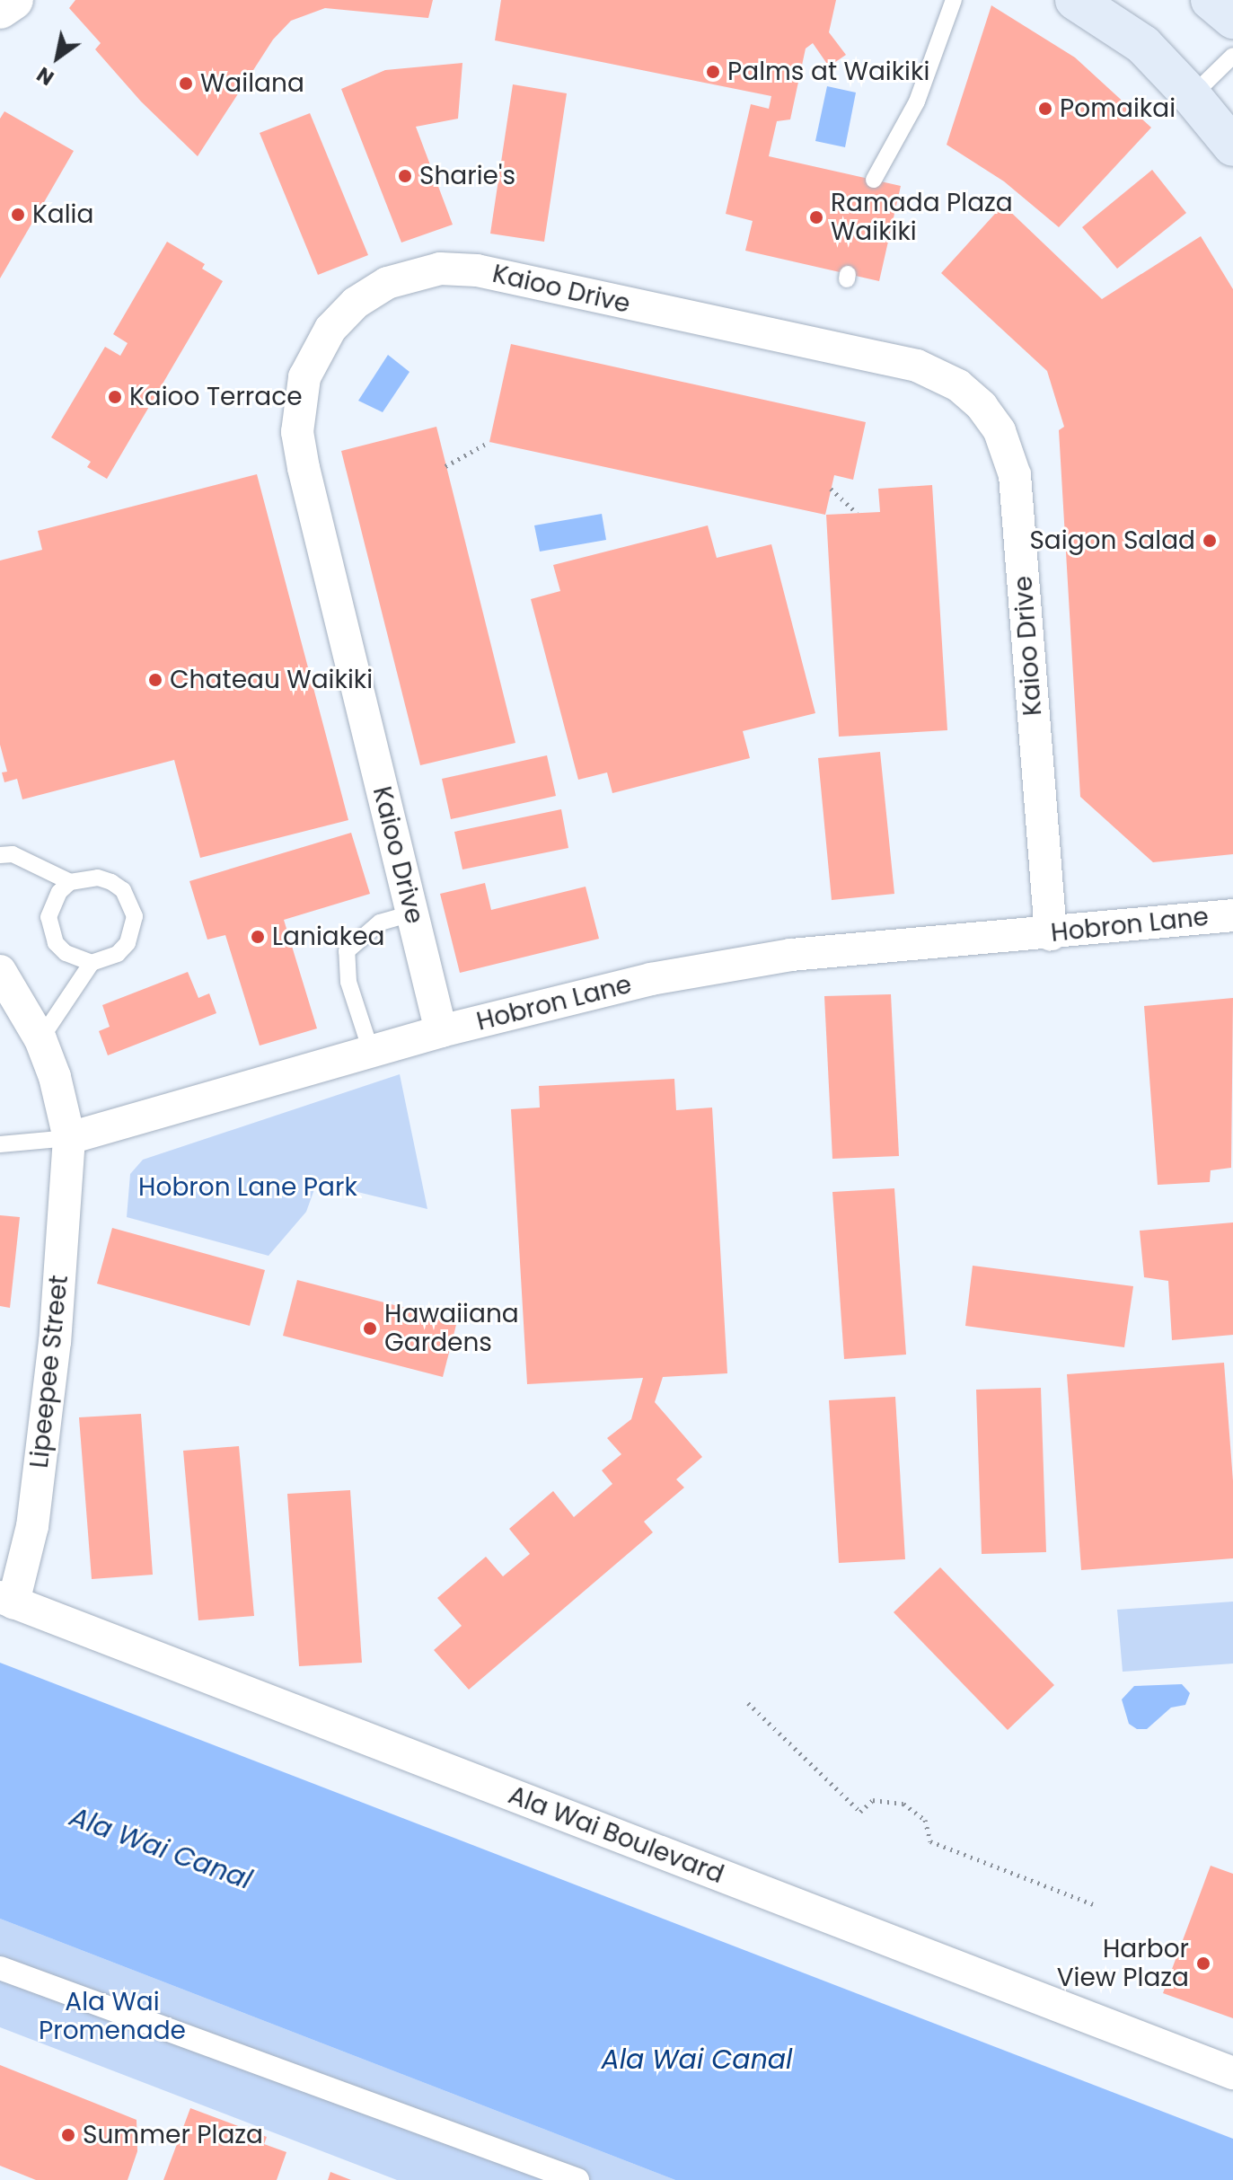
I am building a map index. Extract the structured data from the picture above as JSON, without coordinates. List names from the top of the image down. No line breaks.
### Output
{"streets":{"street":["Kaioo Drive","Hobron Lane","Lipeepee Street","Ala Wai Boulevard"]},"crossings":[["Kaioo Drive","Hobron Lane"],["Hobron Lane","Lipeepee Street"],["Lipeepee Street","Ala Wai Boulevard"]],"water":["Ala Wai Canal"],"parks":["Hobron Lane Park","Ala Wai Promenade"],"places":["Palms at Waikiki","Wailana","Pomaikai","Sharie's","Kalia","Ramada Plaza Waikiki","Kaioo Terrace","Saigon Salad","Chateau Waikiki","Laniakea","Hawaiiana Gardens","Harbor View Plaza","Summer Plaza"],"north":"bottom left"}
